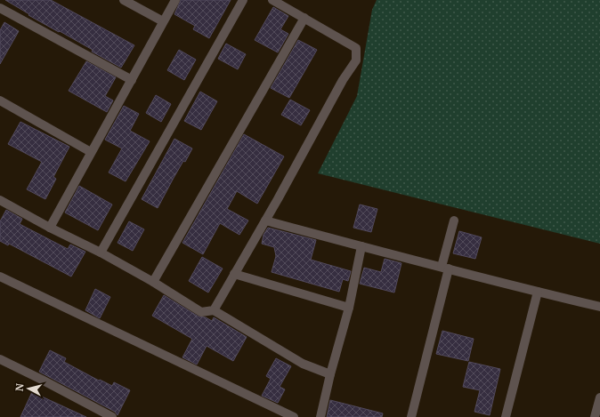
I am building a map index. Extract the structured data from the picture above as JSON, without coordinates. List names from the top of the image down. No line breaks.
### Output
{"north":"left"}
